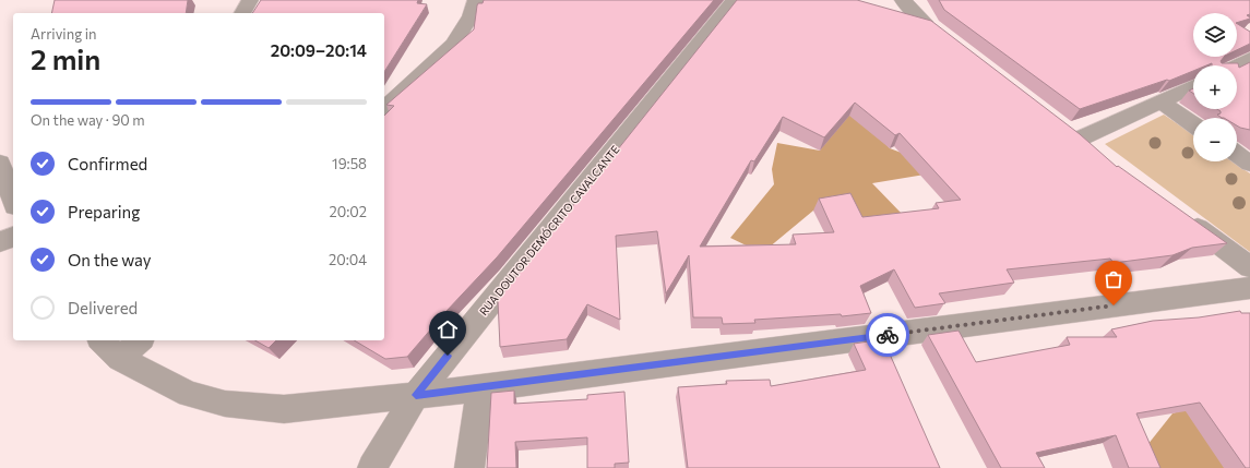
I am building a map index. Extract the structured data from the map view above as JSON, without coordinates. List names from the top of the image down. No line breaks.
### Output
{"streets":{"street":["RUA DOUTOR DEMÓCRITO CAVALCANTE"]},"page":{"map_buttons":["+","−"],"heading":["2 min","Arriving in","20:09–20:14"],"bar":"On the way · 90 m","list":[["Confirmed","19:58"],["Preparing","20:02"],["On the way","20:04"],"Delivered"]}}
